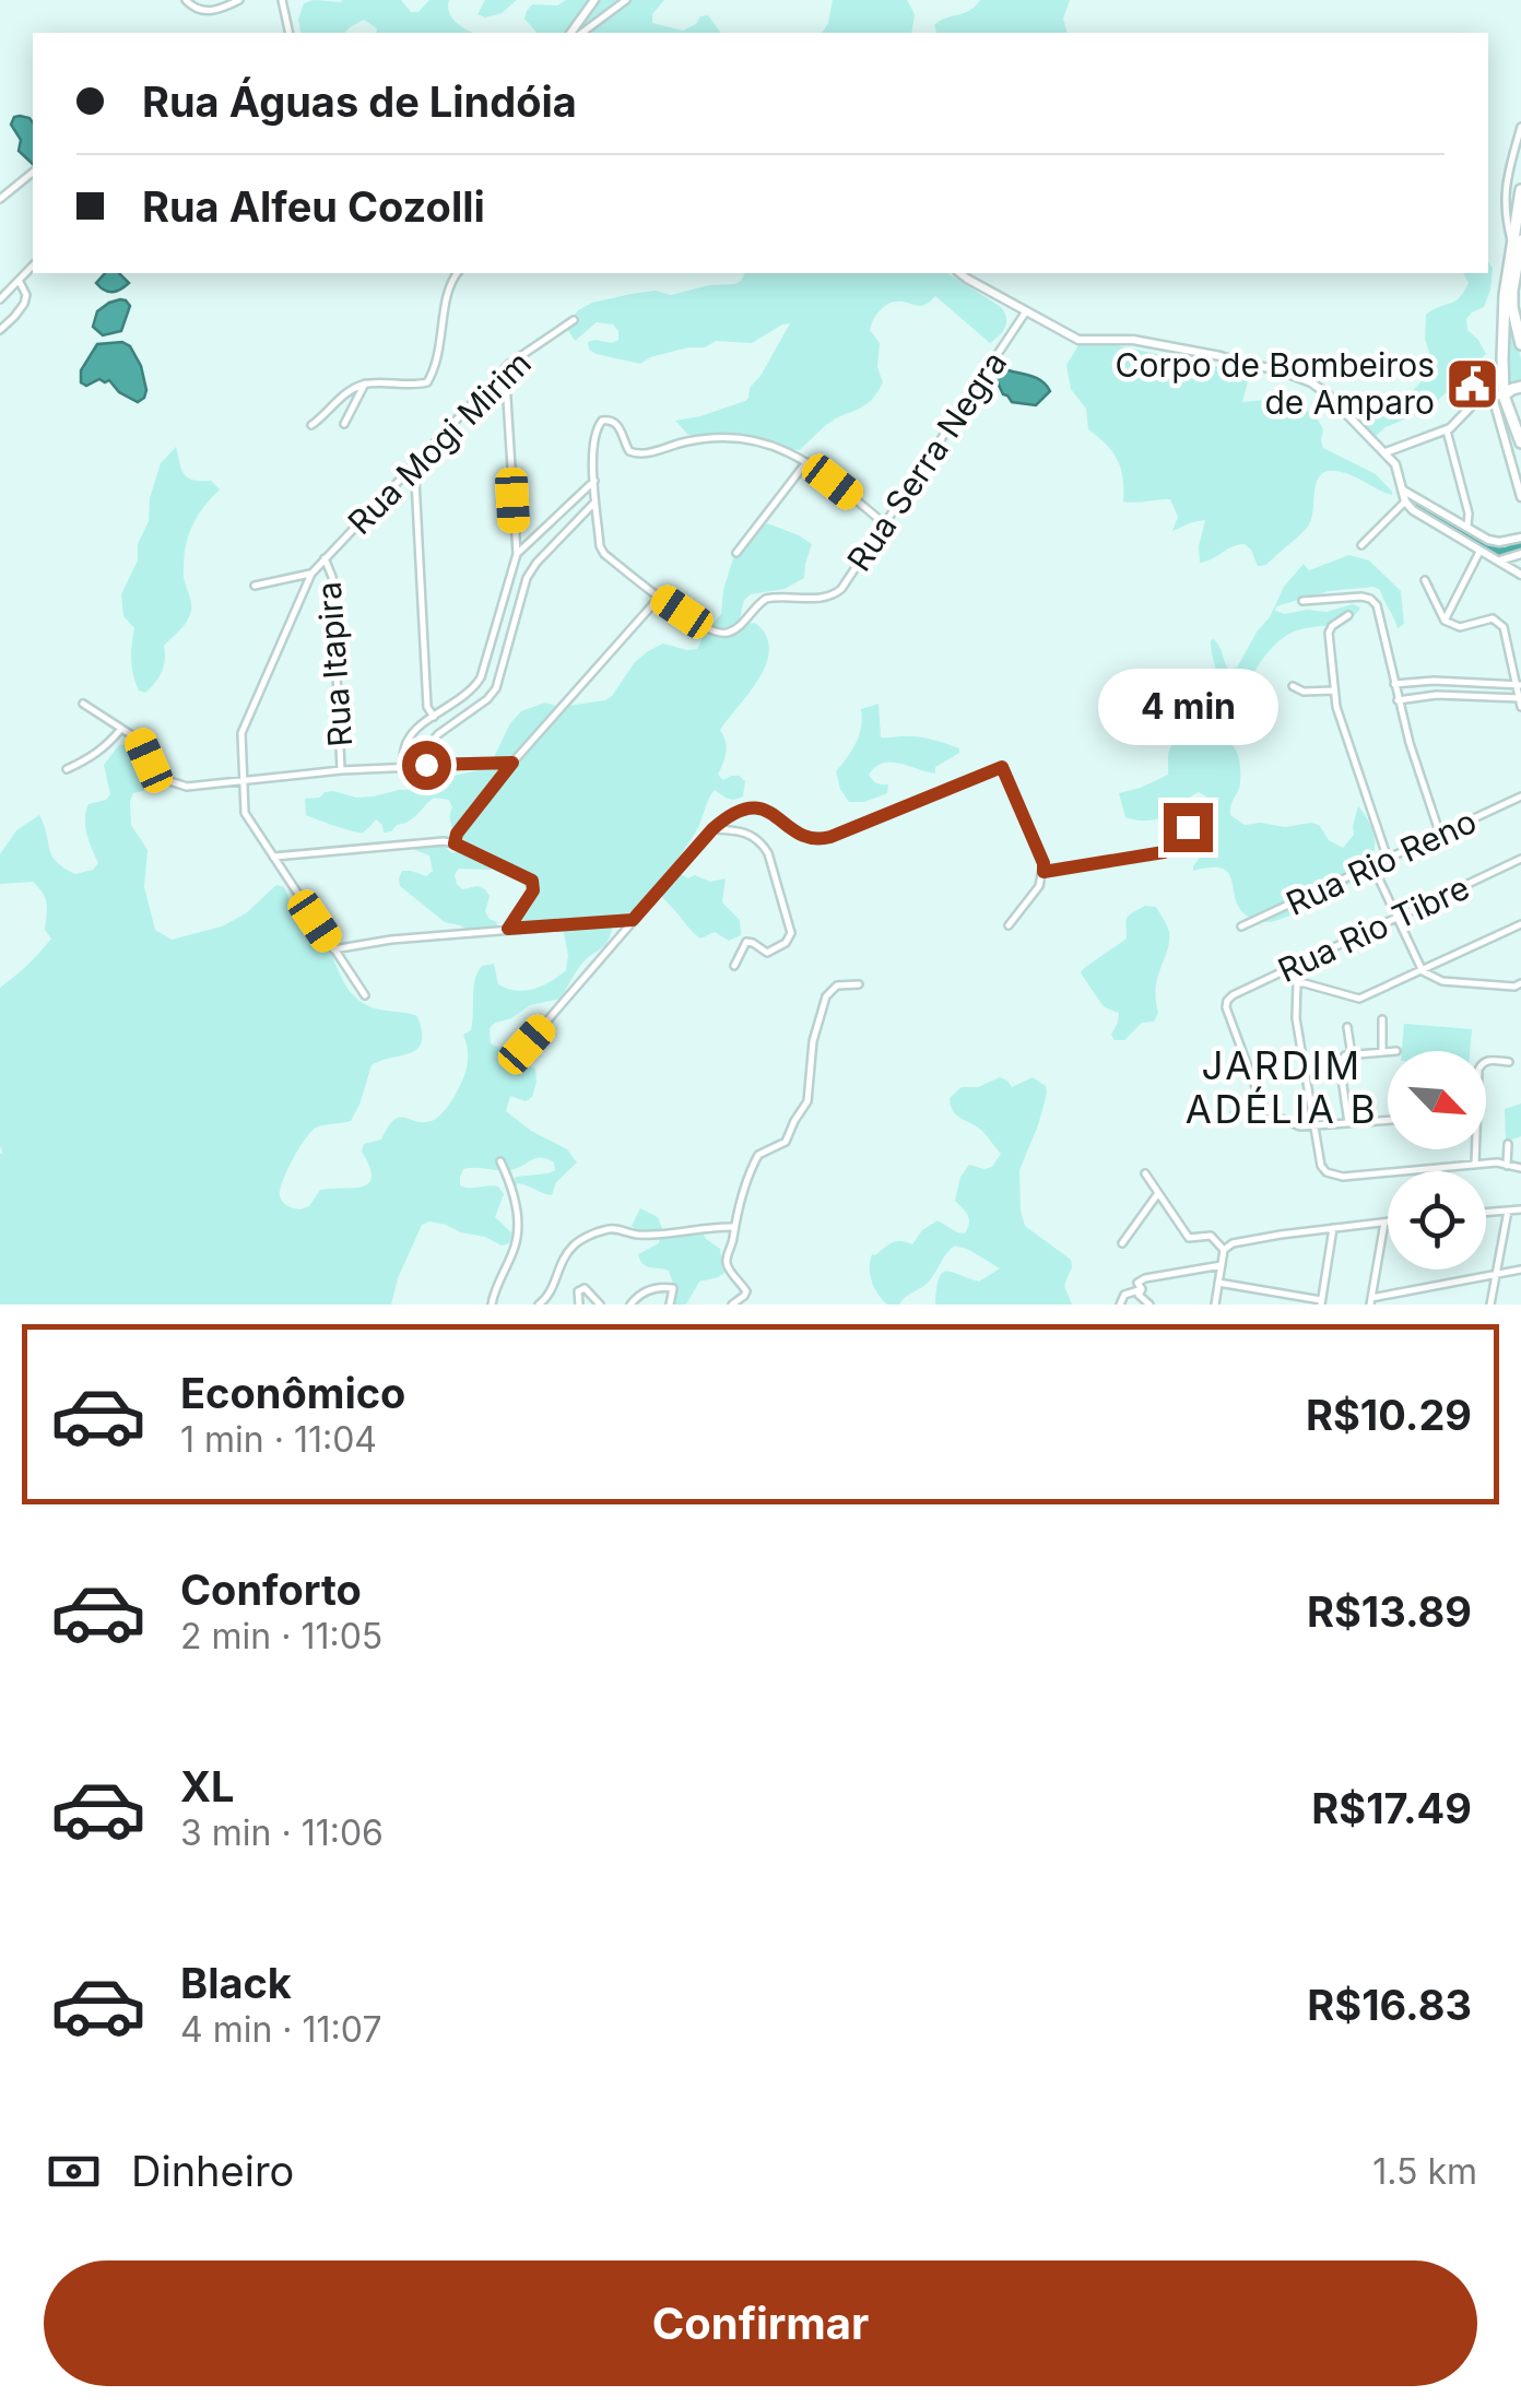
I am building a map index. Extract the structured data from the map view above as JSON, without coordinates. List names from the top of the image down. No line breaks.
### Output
{"streets":{"street":["Rua Mogi Mirim","Rua Serra Negra","Rua Itapira","Rua Rio Reno","Rua Rio Tibre"]},"crossings":[["Rua Mogi Mirim","Rua Itapira"]],"districts":["JARDIM ADÉLIA B"],"places":{"public building":["Corpo de Bombeiros de Amparo"]},"north":"bottom right","page":{"banner":["Rua Águas de Lindóia","Rua Alfeu Cozolli"],"bubble":"4 min","list":[{"name":"Econômico","note":"1 min · 11:04","value":"R$10.29"},{"name":"Conforto","note":"2 min · 11:05","value":"R$13.89"},{"name":"XL","note":"3 min · 11:06","value":"R$17.49"},{"name":"Black","note":"4 min · 11:07","value":"R$16.83"}],"pay":["Dinheiro","1.5 km"],"buttons":"Confirmar"}}
